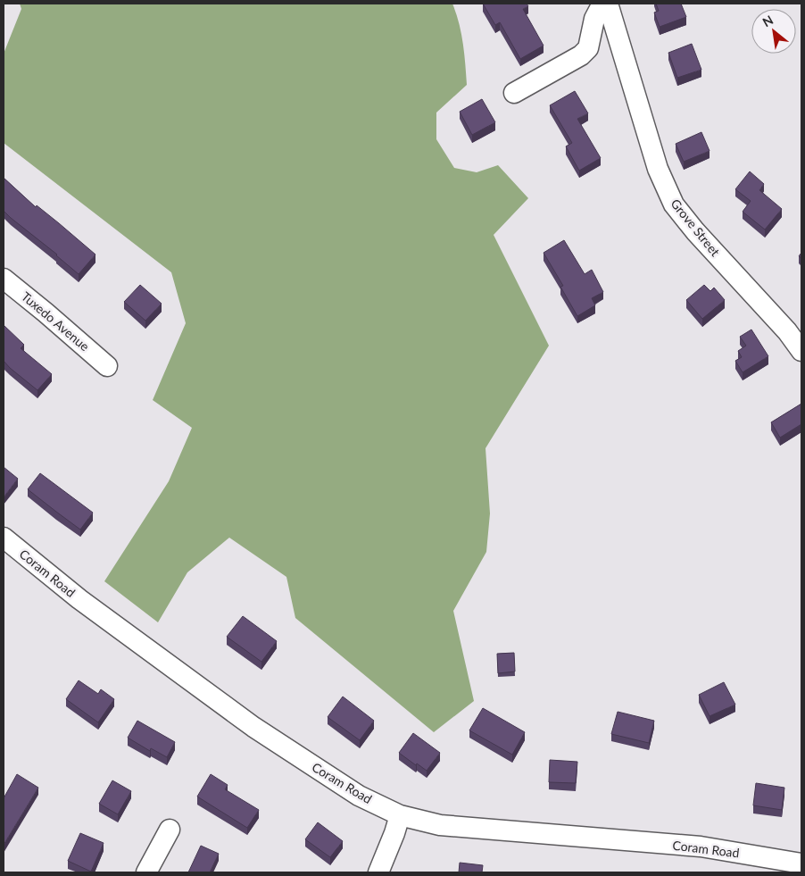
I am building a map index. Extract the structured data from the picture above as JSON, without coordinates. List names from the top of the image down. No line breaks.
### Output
{"streets":{"street":["Grove Street","Tuxedo Avenue","Coram Road"]},"north":"top left"}
